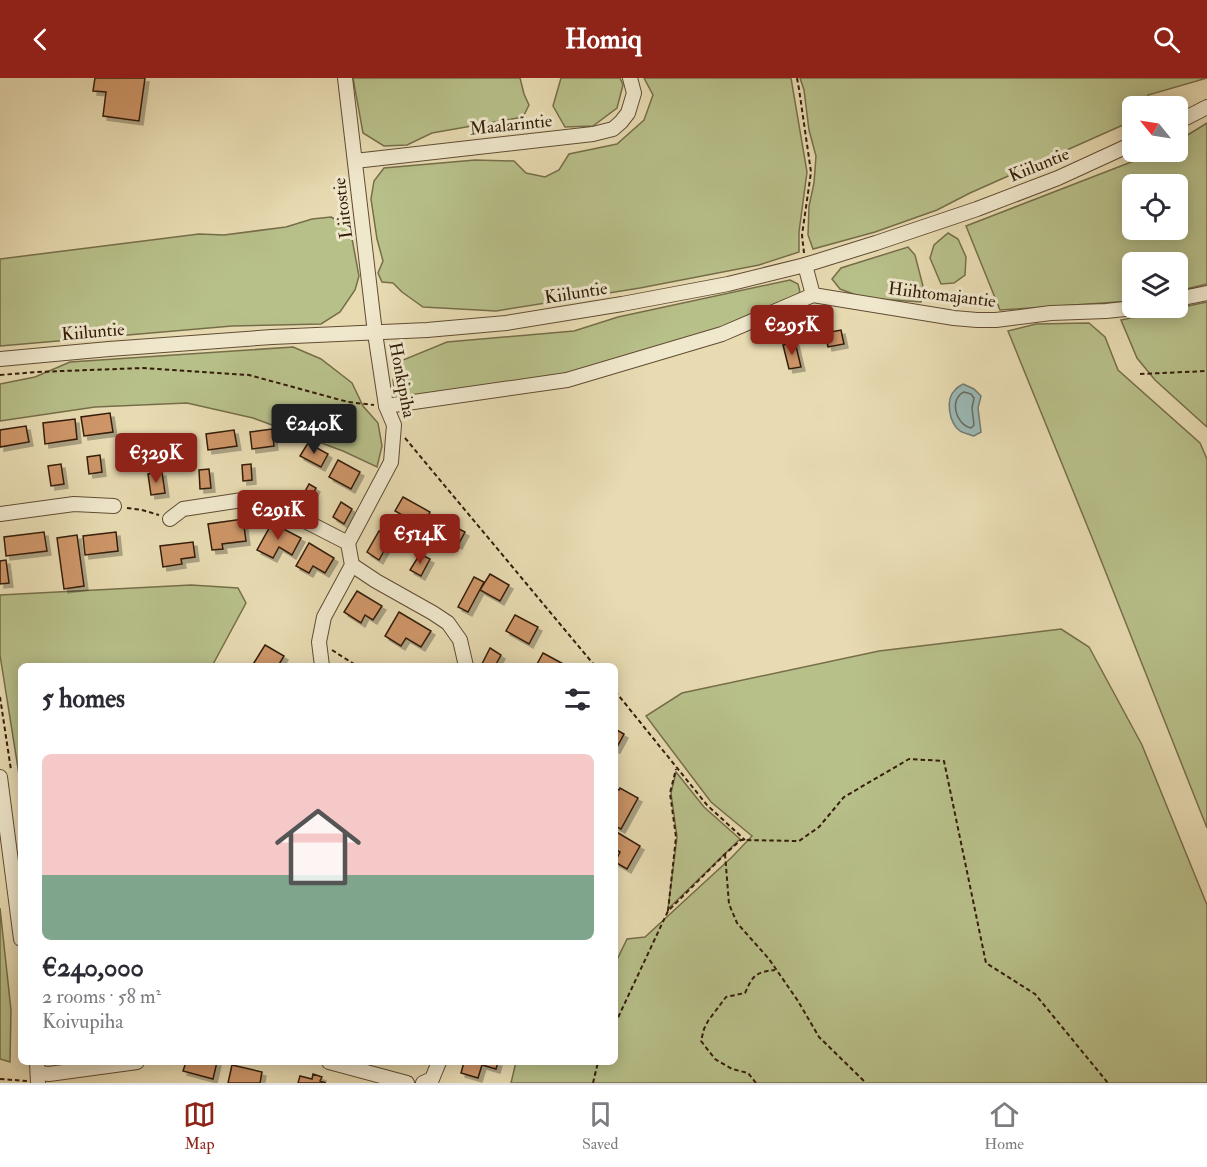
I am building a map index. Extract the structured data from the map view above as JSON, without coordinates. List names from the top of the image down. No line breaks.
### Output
{"streets":{"street":["Maalarintie","Kiiluntie","Liitostie","Hiihtomajantie","Honkipiha"]},"crossings":[["Maalarintie","Liitostie"],["Kiiluntie","Liitostie"],["Kiiluntie","Honkipiha"],["Liitostie","Honkipiha"]],"north":"top left","page":{"header":"Homiq","price":["€295K","€240K","€329K","€291K","€514K"],"heading":"5 homes","list":[{"name":"€240,000","note":"2 rooms · 58 m² · Koivupiha"}],"tabs":["Map","Saved","Home"]}}
